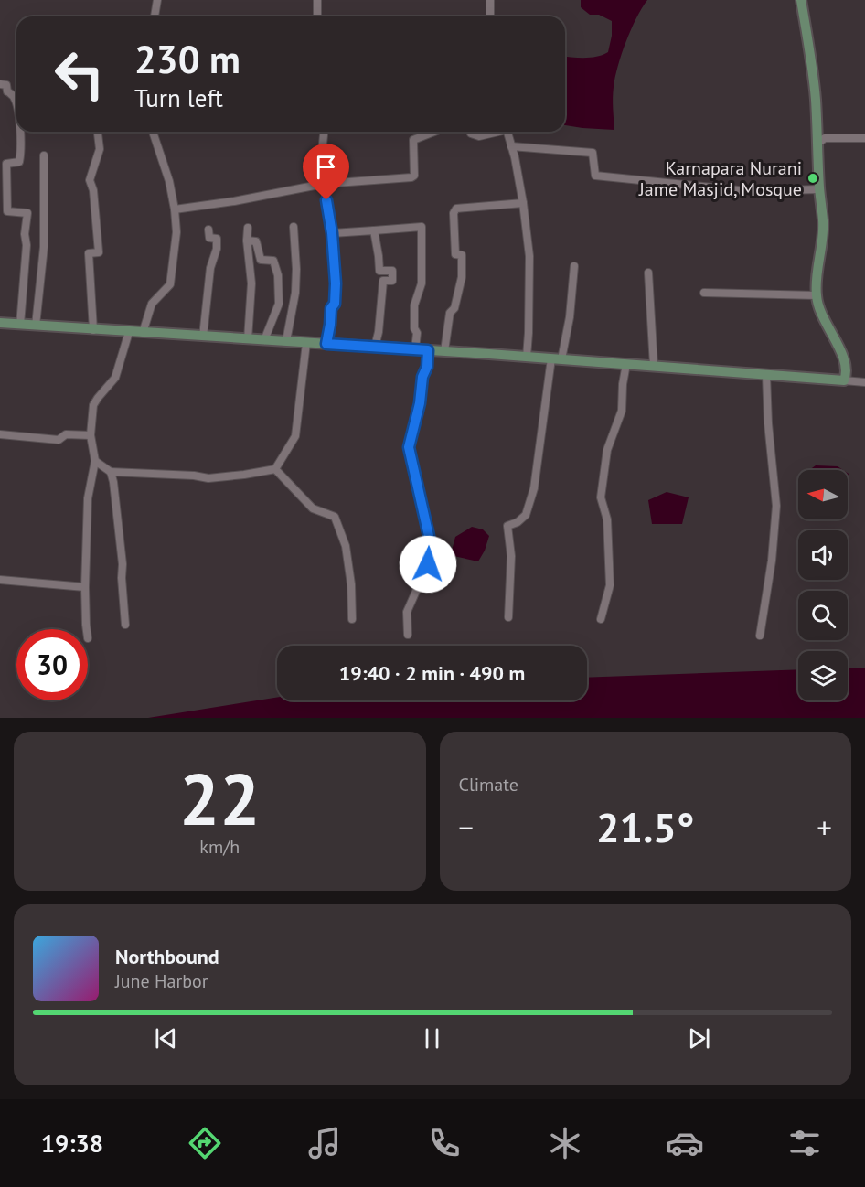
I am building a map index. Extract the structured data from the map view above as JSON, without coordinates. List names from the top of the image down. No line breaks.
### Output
{"places":["Karnapara Nurani Jame Masjid, Mosque"],"north":"left","page":{"turn":["230 m","Turn left"],"limit":"30","trip":"19:40 · 2 min · 490 m","tile":[["22","km/h"],"Climate"],"heat":["−","21.5°","+"],"song":["Northbound","June Harbor"],"tabs":"19:38"}}
